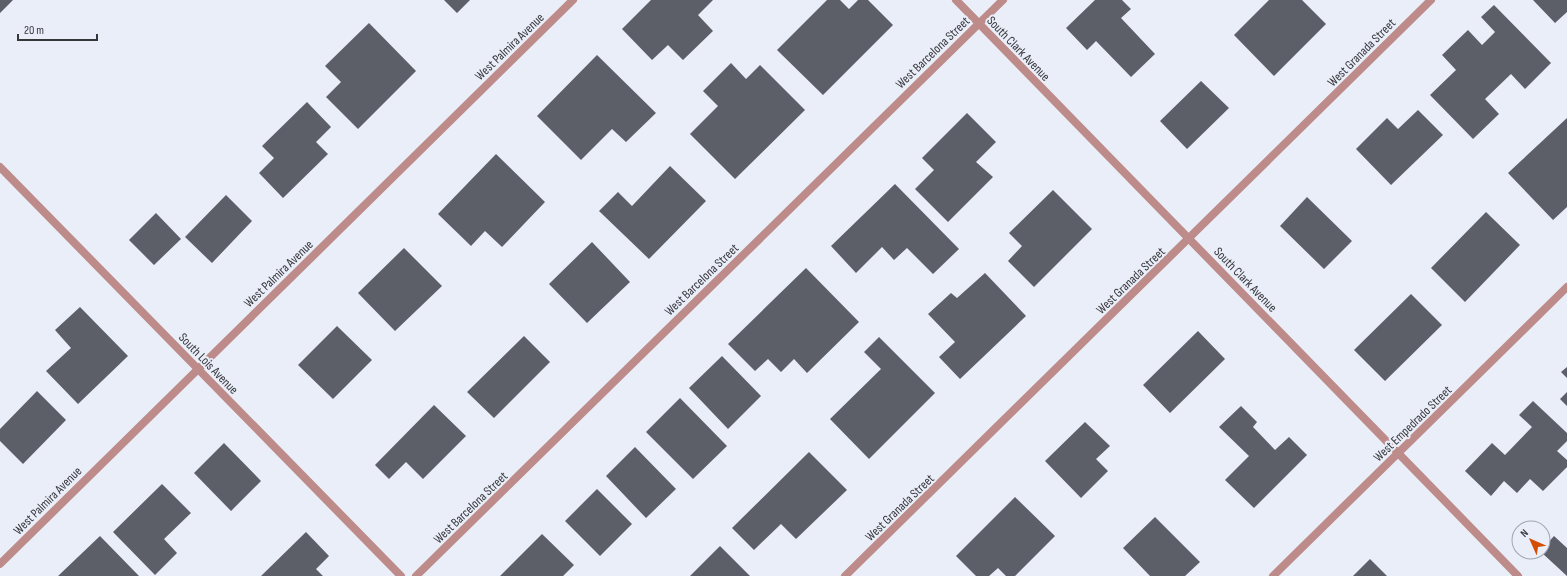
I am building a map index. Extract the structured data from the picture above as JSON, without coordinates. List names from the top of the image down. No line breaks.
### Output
{"streets":{"street":["West Palmira Avenue","South Clark Avenue","West Barcelona Street","West Granada Street","South Lois Avenue","West Empedrado Street"]},"crossings":[["West Palmira Avenue","South Lois Avenue"],["South Clark Avenue","West Barcelona Street"],["South Clark Avenue","West Granada Street"],["South Clark Avenue","West Empedrado Street"]],"scale_bar":"20 m","north":"top left"}
